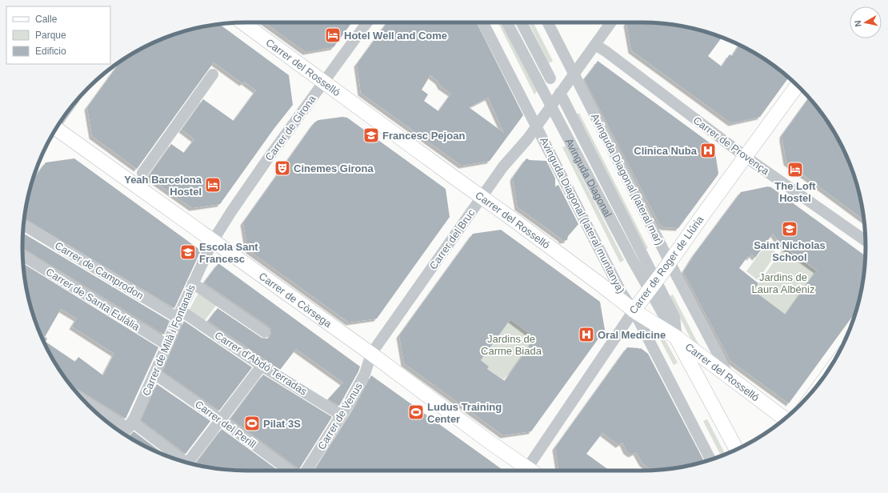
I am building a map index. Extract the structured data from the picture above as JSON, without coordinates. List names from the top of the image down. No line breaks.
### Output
{"streets":{"main road":["Carrer del Rosselló","Avinguda Diagonal","Carrer de Roger de Llúria","Carrer de Còrsega"],"street":["Carrer de Girona","Carrer de Provença","Avinguda Diagonal (lateral mar)","Avinguda Diagonal (lateral muntanya)","Carrer del Bruc","Carrer de Camprodon","Carrer de Santa Eulàlia","Carrer de Milà i Fontanals","Carrer d'Abdó Terradas","Carrer de Venus","Carrer del Perill"]},"crossings":[["Carrer del Rosselló","Carrer de Girona"],["Carrer del Rosselló","Avinguda Diagonal"],["Carrer del Rosselló","Avinguda Diagonal (lateral mar)"],["Carrer del Rosselló","Avinguda Diagonal (lateral muntanya)"],["Carrer del Rosselló","Carrer del Bruc"],["Carrer del Rosselló","Carrer de Roger de Llúria"],["Carrer de Girona","Carrer de Còrsega"],["Carrer de Girona","Carrer de Milà i Fontanals"],["Carrer de Provença","Carrer del Bruc"],["Carrer de Provença","Carrer de Roger de Llúria"],["Avinguda Diagonal","Carrer del Bruc"],["Avinguda Diagonal","Carrer de Roger de Llúria"],["Avinguda Diagonal (lateral mar)","Carrer del Bruc"],["Avinguda Diagonal (lateral mar)","Carrer de Roger de Llúria"],["Avinguda Diagonal (lateral muntanya)","Carrer del Bruc"],["Avinguda Diagonal (lateral muntanya)","Carrer de Roger de Llúria"],["Carrer del Bruc","Carrer de Còrsega"],["Carrer del Bruc","Carrer de Venus"],["Carrer de Camprodon","Carrer de Milà i Fontanals"],["Carrer de Camprodon","Carrer d'Abdó Terradas"],["Carrer de Santa Eulàlia","Carrer de Milà i Fontanals"],["Carrer de Còrsega","Carrer de Milà i Fontanals"],["Carrer de Còrsega","Carrer de Venus"],["Carrer de Milà i Fontanals","Carrer d'Abdó Terradas"],["Carrer de Milà i Fontanals","Carrer del Perill"],["Carrer d'Abdó Terradas","Carrer de Venus"]],"parks":["Jardins de Laura Albéniz","Jardins de Carme Biada"],"places":{"hotel":["Hotel Well and Come","The Loft Hostel","Yeah Barcelona Hostel"],"school or university":["Francesc Pejoan","Saint Nicholas School","Escola Sant Francesc"],"hospital":["Clinica Nuba","Oral Medicine"],"theatre":["Cinemes Girona"],"sports":["Ludus Training Center","Pilat 3S"]},"legend":["Calle","Parque","Edificio"],"north":"left"}
